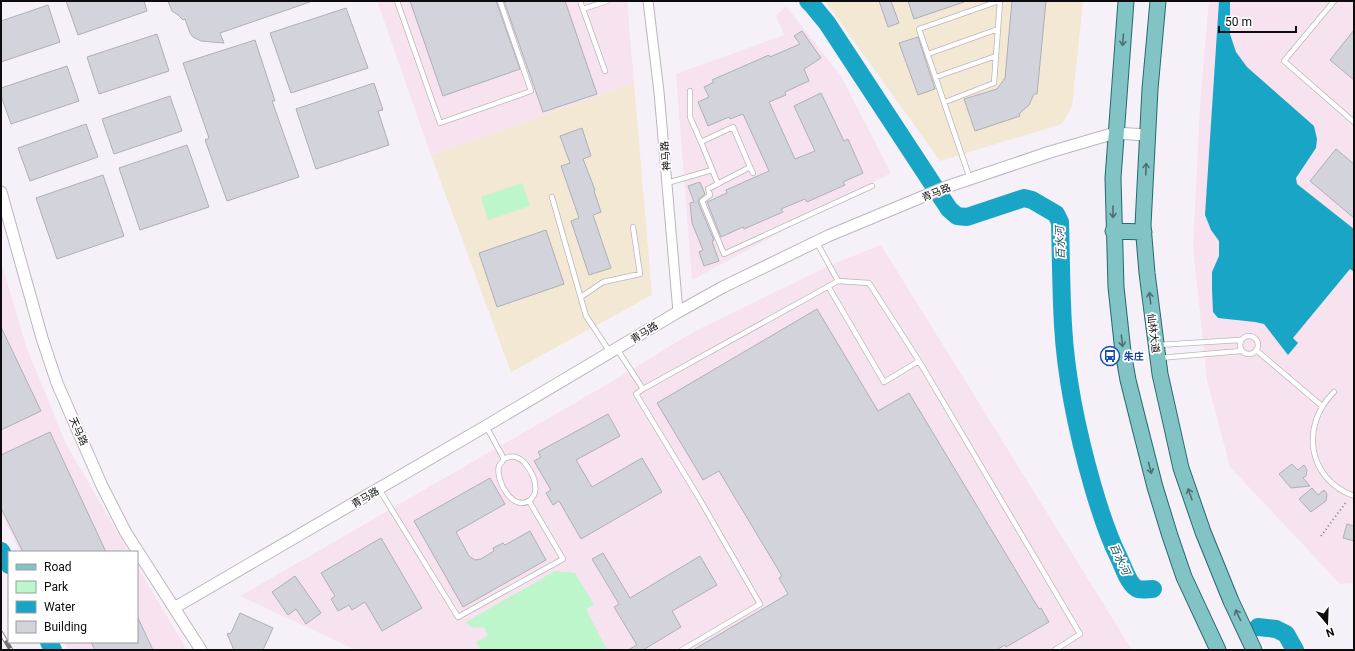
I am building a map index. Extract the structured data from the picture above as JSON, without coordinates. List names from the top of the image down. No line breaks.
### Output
{"streets":{"main road":["仙林大道"],"street":["神马路","青马路","天马路"]},"crossings":[["神马路","青马路"],["青马路","仙林大道"],["青马路","天马路"]],"water":["百水河"],"places":{"bus stop":["朱庄"]},"legend":["Road","Park","Water","Building"],"scale_bar":"50 m","north":"bottom"}
